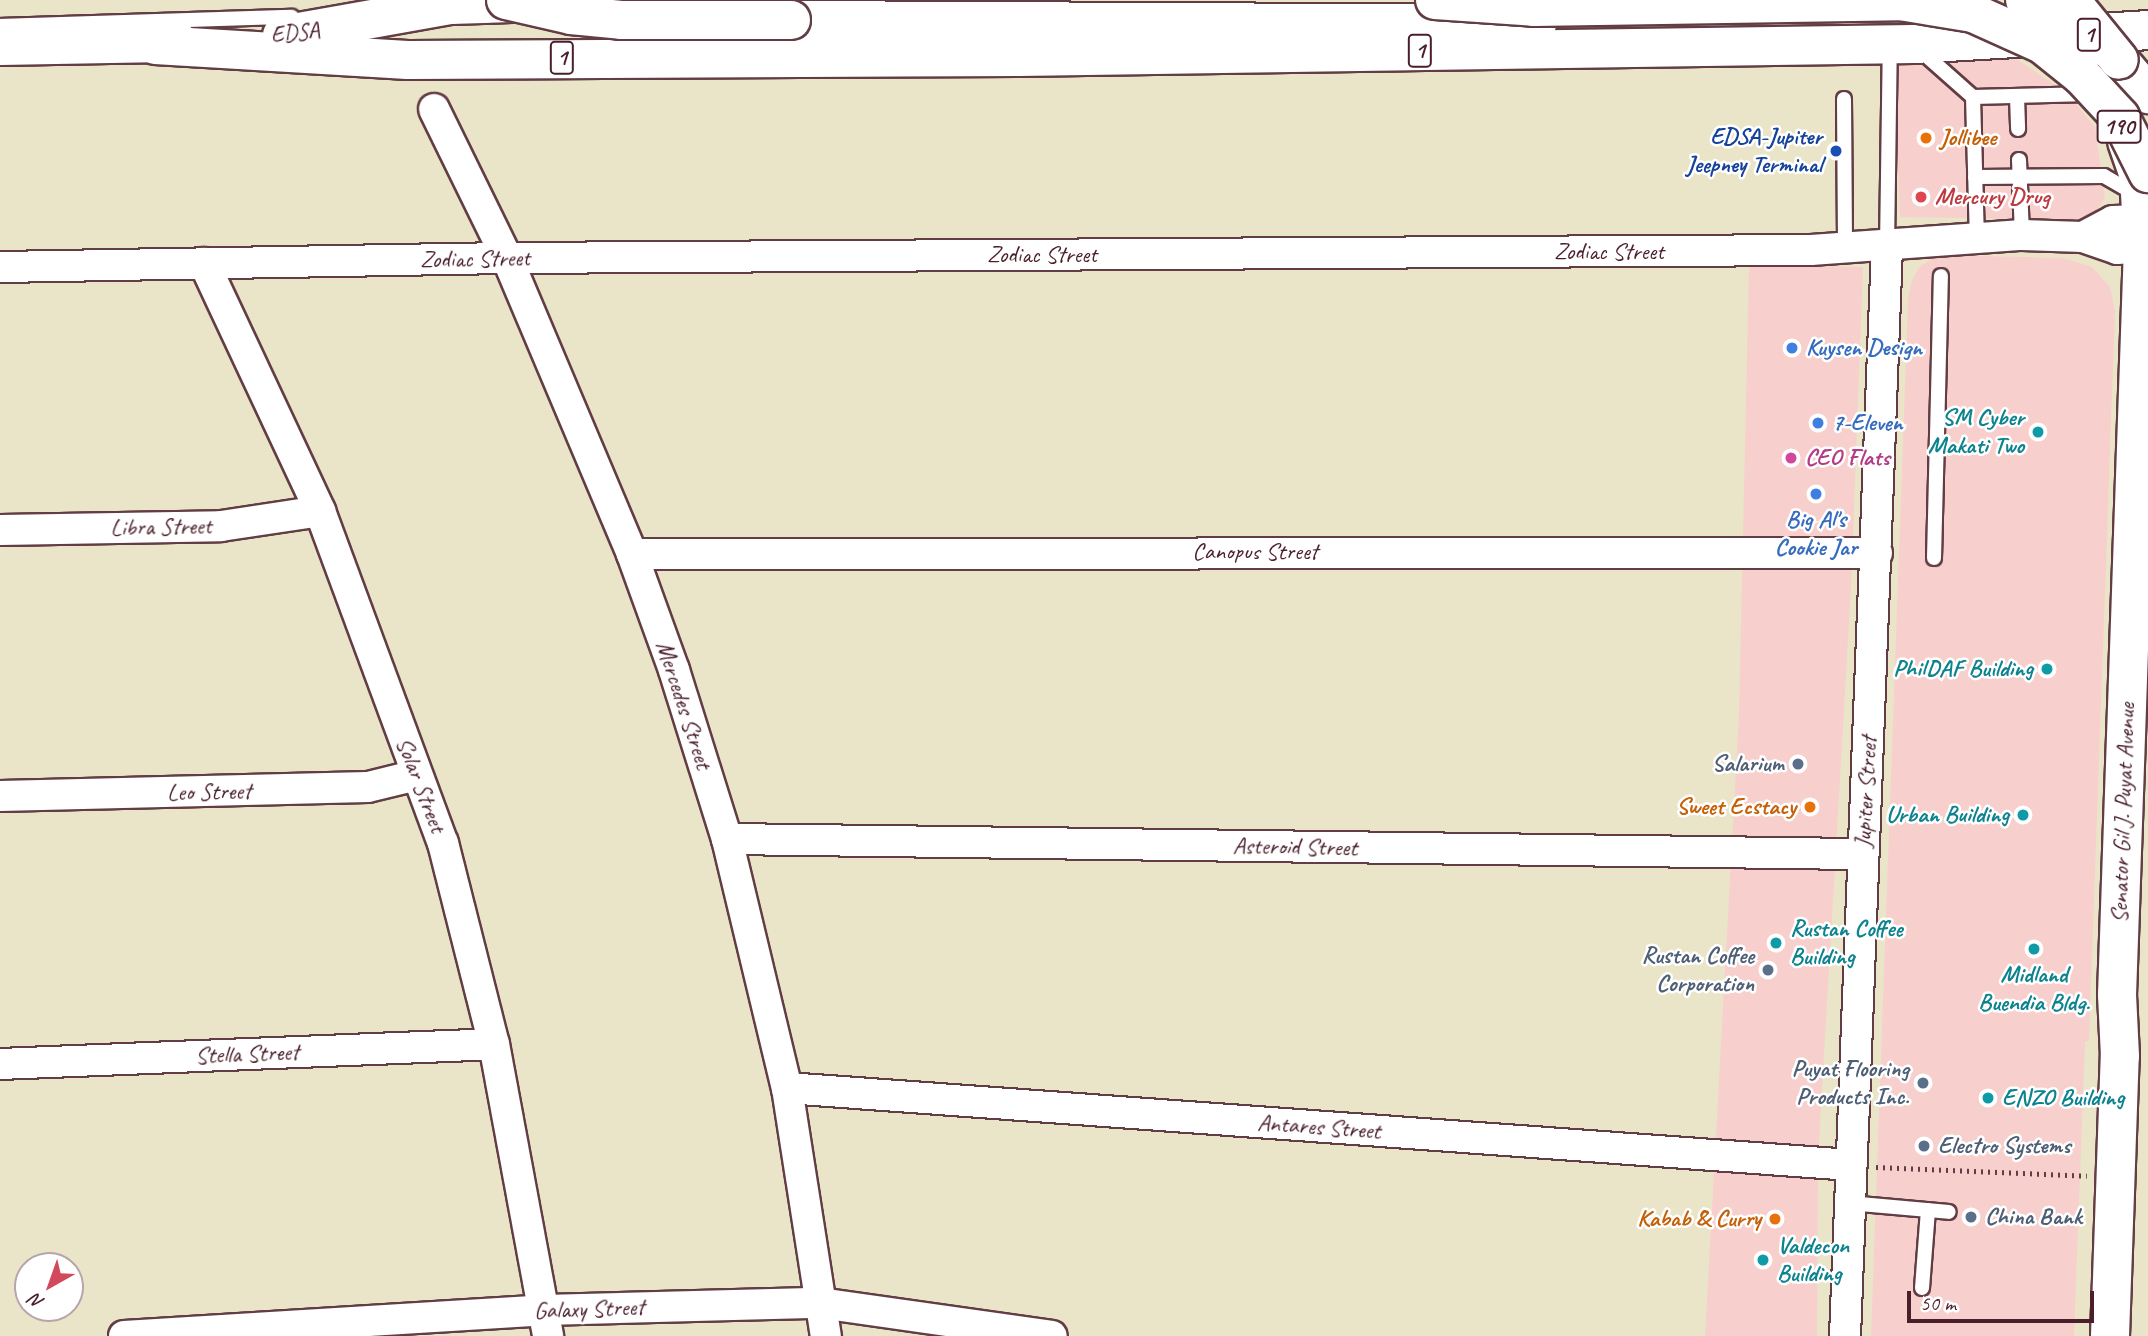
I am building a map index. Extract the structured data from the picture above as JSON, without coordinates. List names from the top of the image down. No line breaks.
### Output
{"streets":{"main road":["EDSA","1","190","Senator Gil J. Puyat Avenue"],"street":["Zodiac Street","Libra Street","Canopus Street","Mercedes Street","Solar Street","Leo Street","Jupiter Street","Asteroid Street","Stella Street","Antares Street","Galaxy Street"]},"crossings":[["EDSA","1"],["1","Senator Gil J. Puyat Avenue"],["Zodiac Street","Mercedes Street"],["Zodiac Street","Solar Street"],["Zodiac Street","Jupiter Street"],["Zodiac Street","Senator Gil J. Puyat Avenue"],["Libra Street","Solar Street"],["Canopus Street","Mercedes Street"],["Canopus Street","Jupiter Street"],["Mercedes Street","Asteroid Street"],["Mercedes Street","Antares Street"],["Mercedes Street","Galaxy Street"],["Solar Street","Leo Street"],["Solar Street","Stella Street"],["Solar Street","Galaxy Street"],["Jupiter Street","Asteroid Street"],["Jupiter Street","Antares Street"]],"places":["Jollibee","EDSA-Jupiter Jeepney Terminal","Mercury Drug","Kuysen Design","7-Eleven","SM Cyber Makati Two","CEO Flats","Big Al's Cookie Jar","PhilDAF Building","Salarium","Sweet Ecstacy","Urban Building","Rustan Coffee Building","Midland Buendia Bldg.","Rustan Coffee Corporation","Puyat Flooring Products Inc.","ENZO Building","Electro Systems","China Bank","Kabab & Curry","Valdecon Building"],"scale_bar":"50 m","north":"bottom left"}
